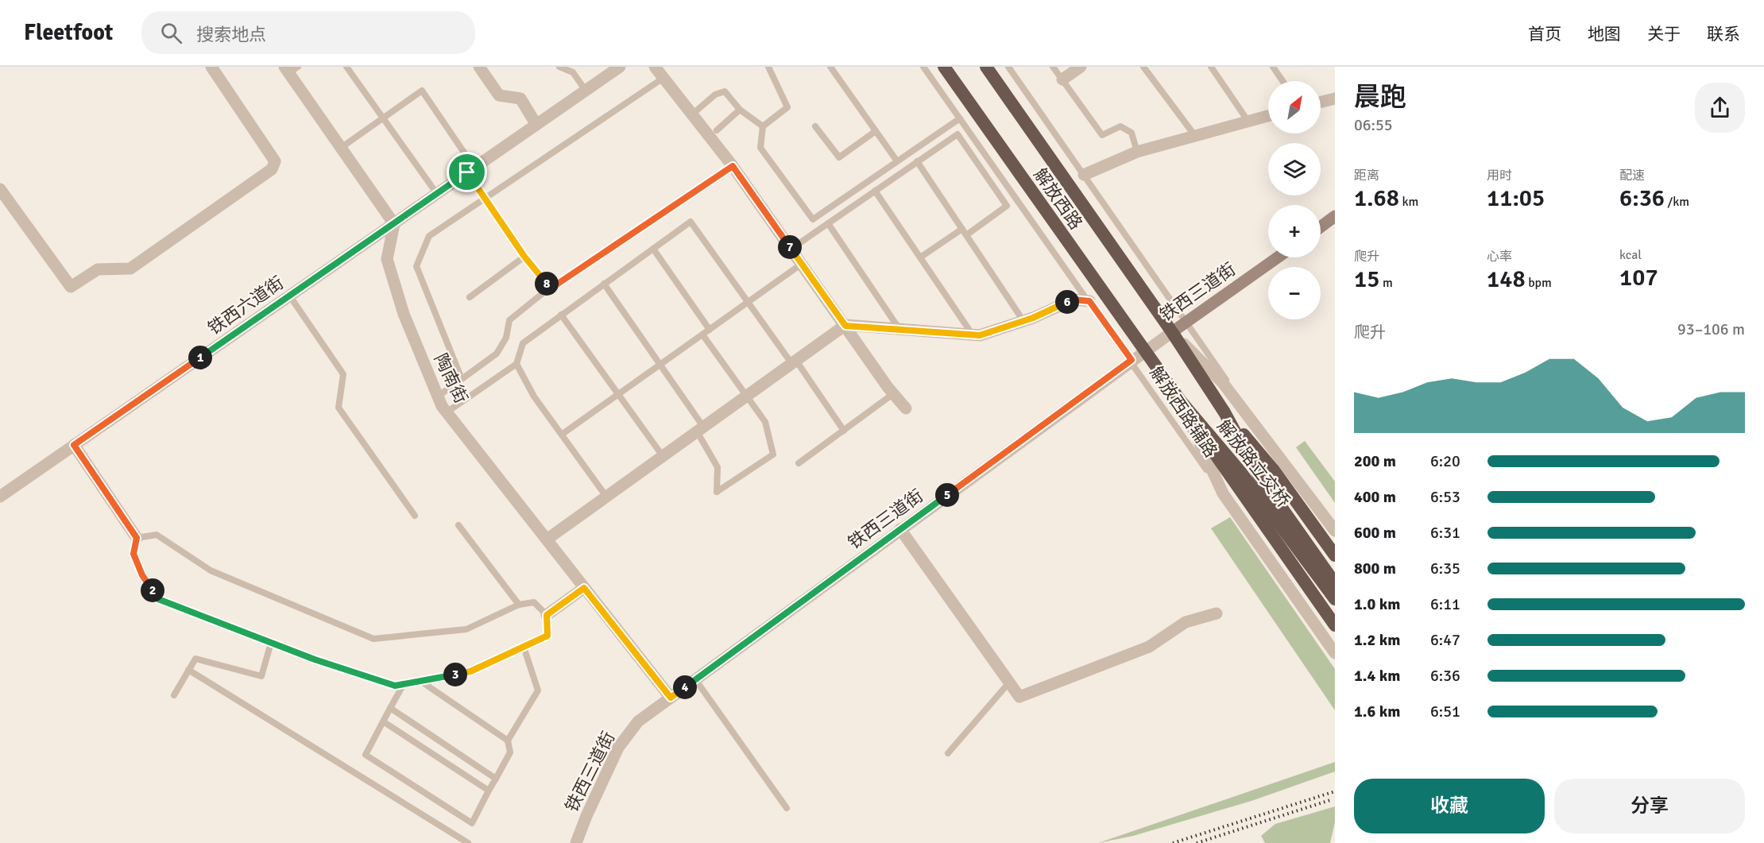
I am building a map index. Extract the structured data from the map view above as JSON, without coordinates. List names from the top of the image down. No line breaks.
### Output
{"streets":{"highway":["解放西路","解放路立交桥"],"main road":["铁西三道街"],"street":["铁西六道街","陶南街"],"lane":["解放西路辅路"]},"crossings":[["解放西路","铁西三道街"],["解放西路","解放路立交桥"],["铁西三道街","陶南街"],["铁西三道街","解放西路辅路"],["铁西三道街","解放路立交桥"],["铁西六道街","陶南街"]],"north":"top right","page":{"header":"Fleetfoot","search":"搜索地点","nav":["首页","地图","关于","联系"],"heading":["晨跑","06:55"],"map_buttons":["+","−"],"stats":[["距离","1.68 km"],["用时","11:05"],["配速","6:36 /km"],["爬升","15 m"],["心率","148 bpm"],["kcal","107"]],"pins":["7","8","6","1","5","2","3","4"],"chart":["爬升","93–106 m"],"list":[{"name":"200 m","note":"6:20"},{"name":"400 m","note":"6:53"},{"name":"600 m","note":"6:31"},{"name":"800 m","note":"6:35"},{"name":"1.0 km","note":"6:11"},{"name":"1.2 km","note":"6:47"},{"name":"1.4 km","note":"6:36"},{"name":"1.6 km","note":"6:51"}],"buttons":["收藏","分享"]}}
